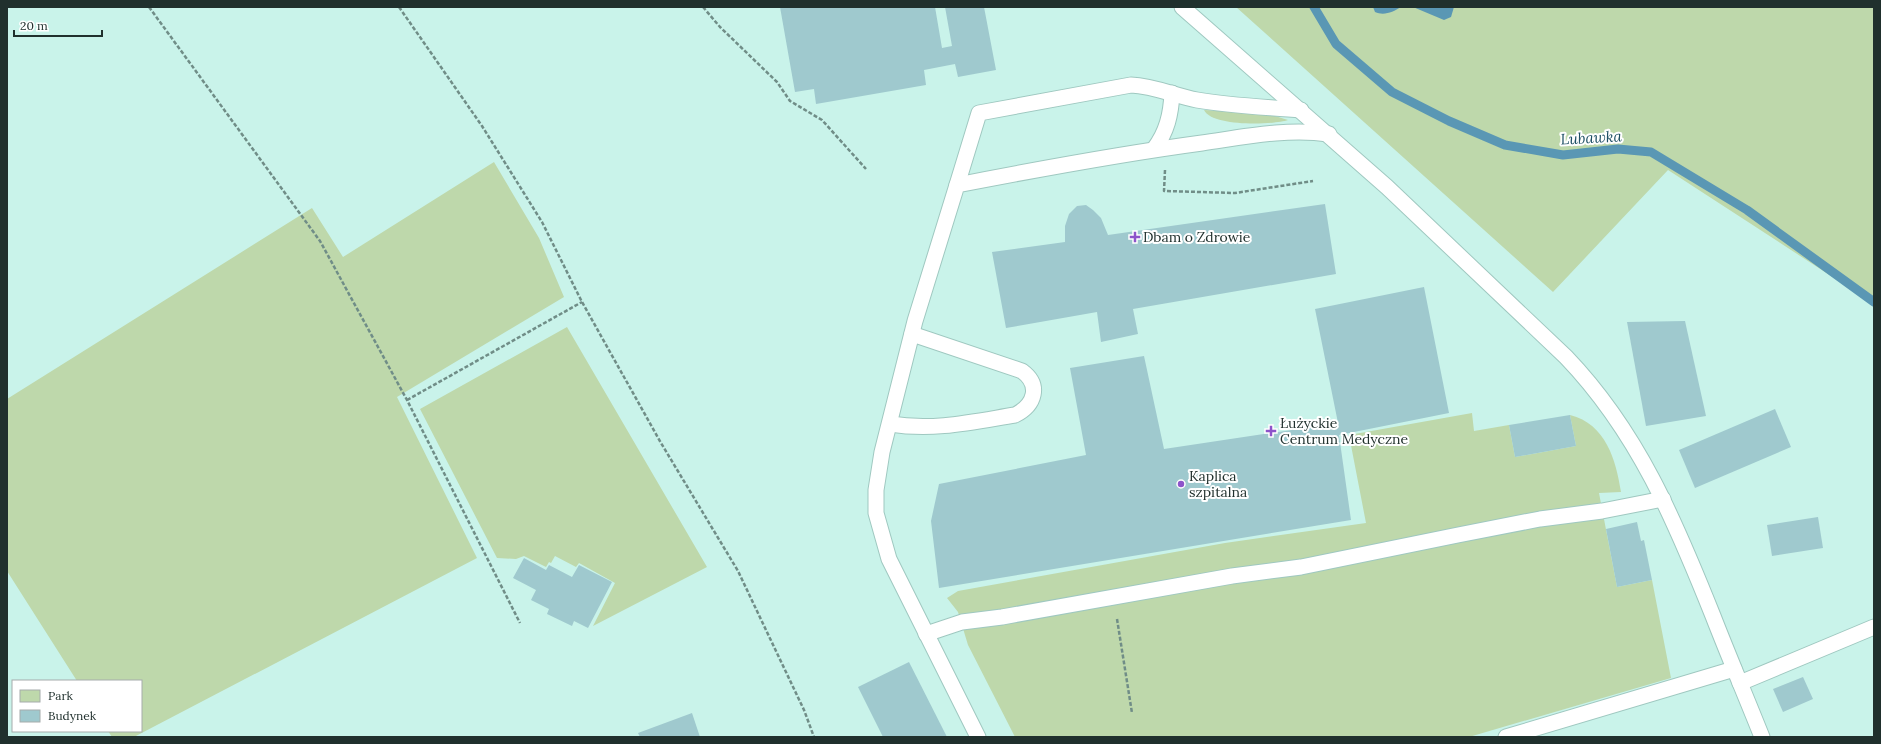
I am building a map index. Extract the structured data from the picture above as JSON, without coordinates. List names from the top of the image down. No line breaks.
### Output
{"water":["Lubawka"],"places":{"health":["Dbam o Zdrowie","Łużyckie Centrum Medyczne"],"other":["Kaplica szpitalna"]},"legend":["Park","Budynek"],"scale_bar":"20 m"}
